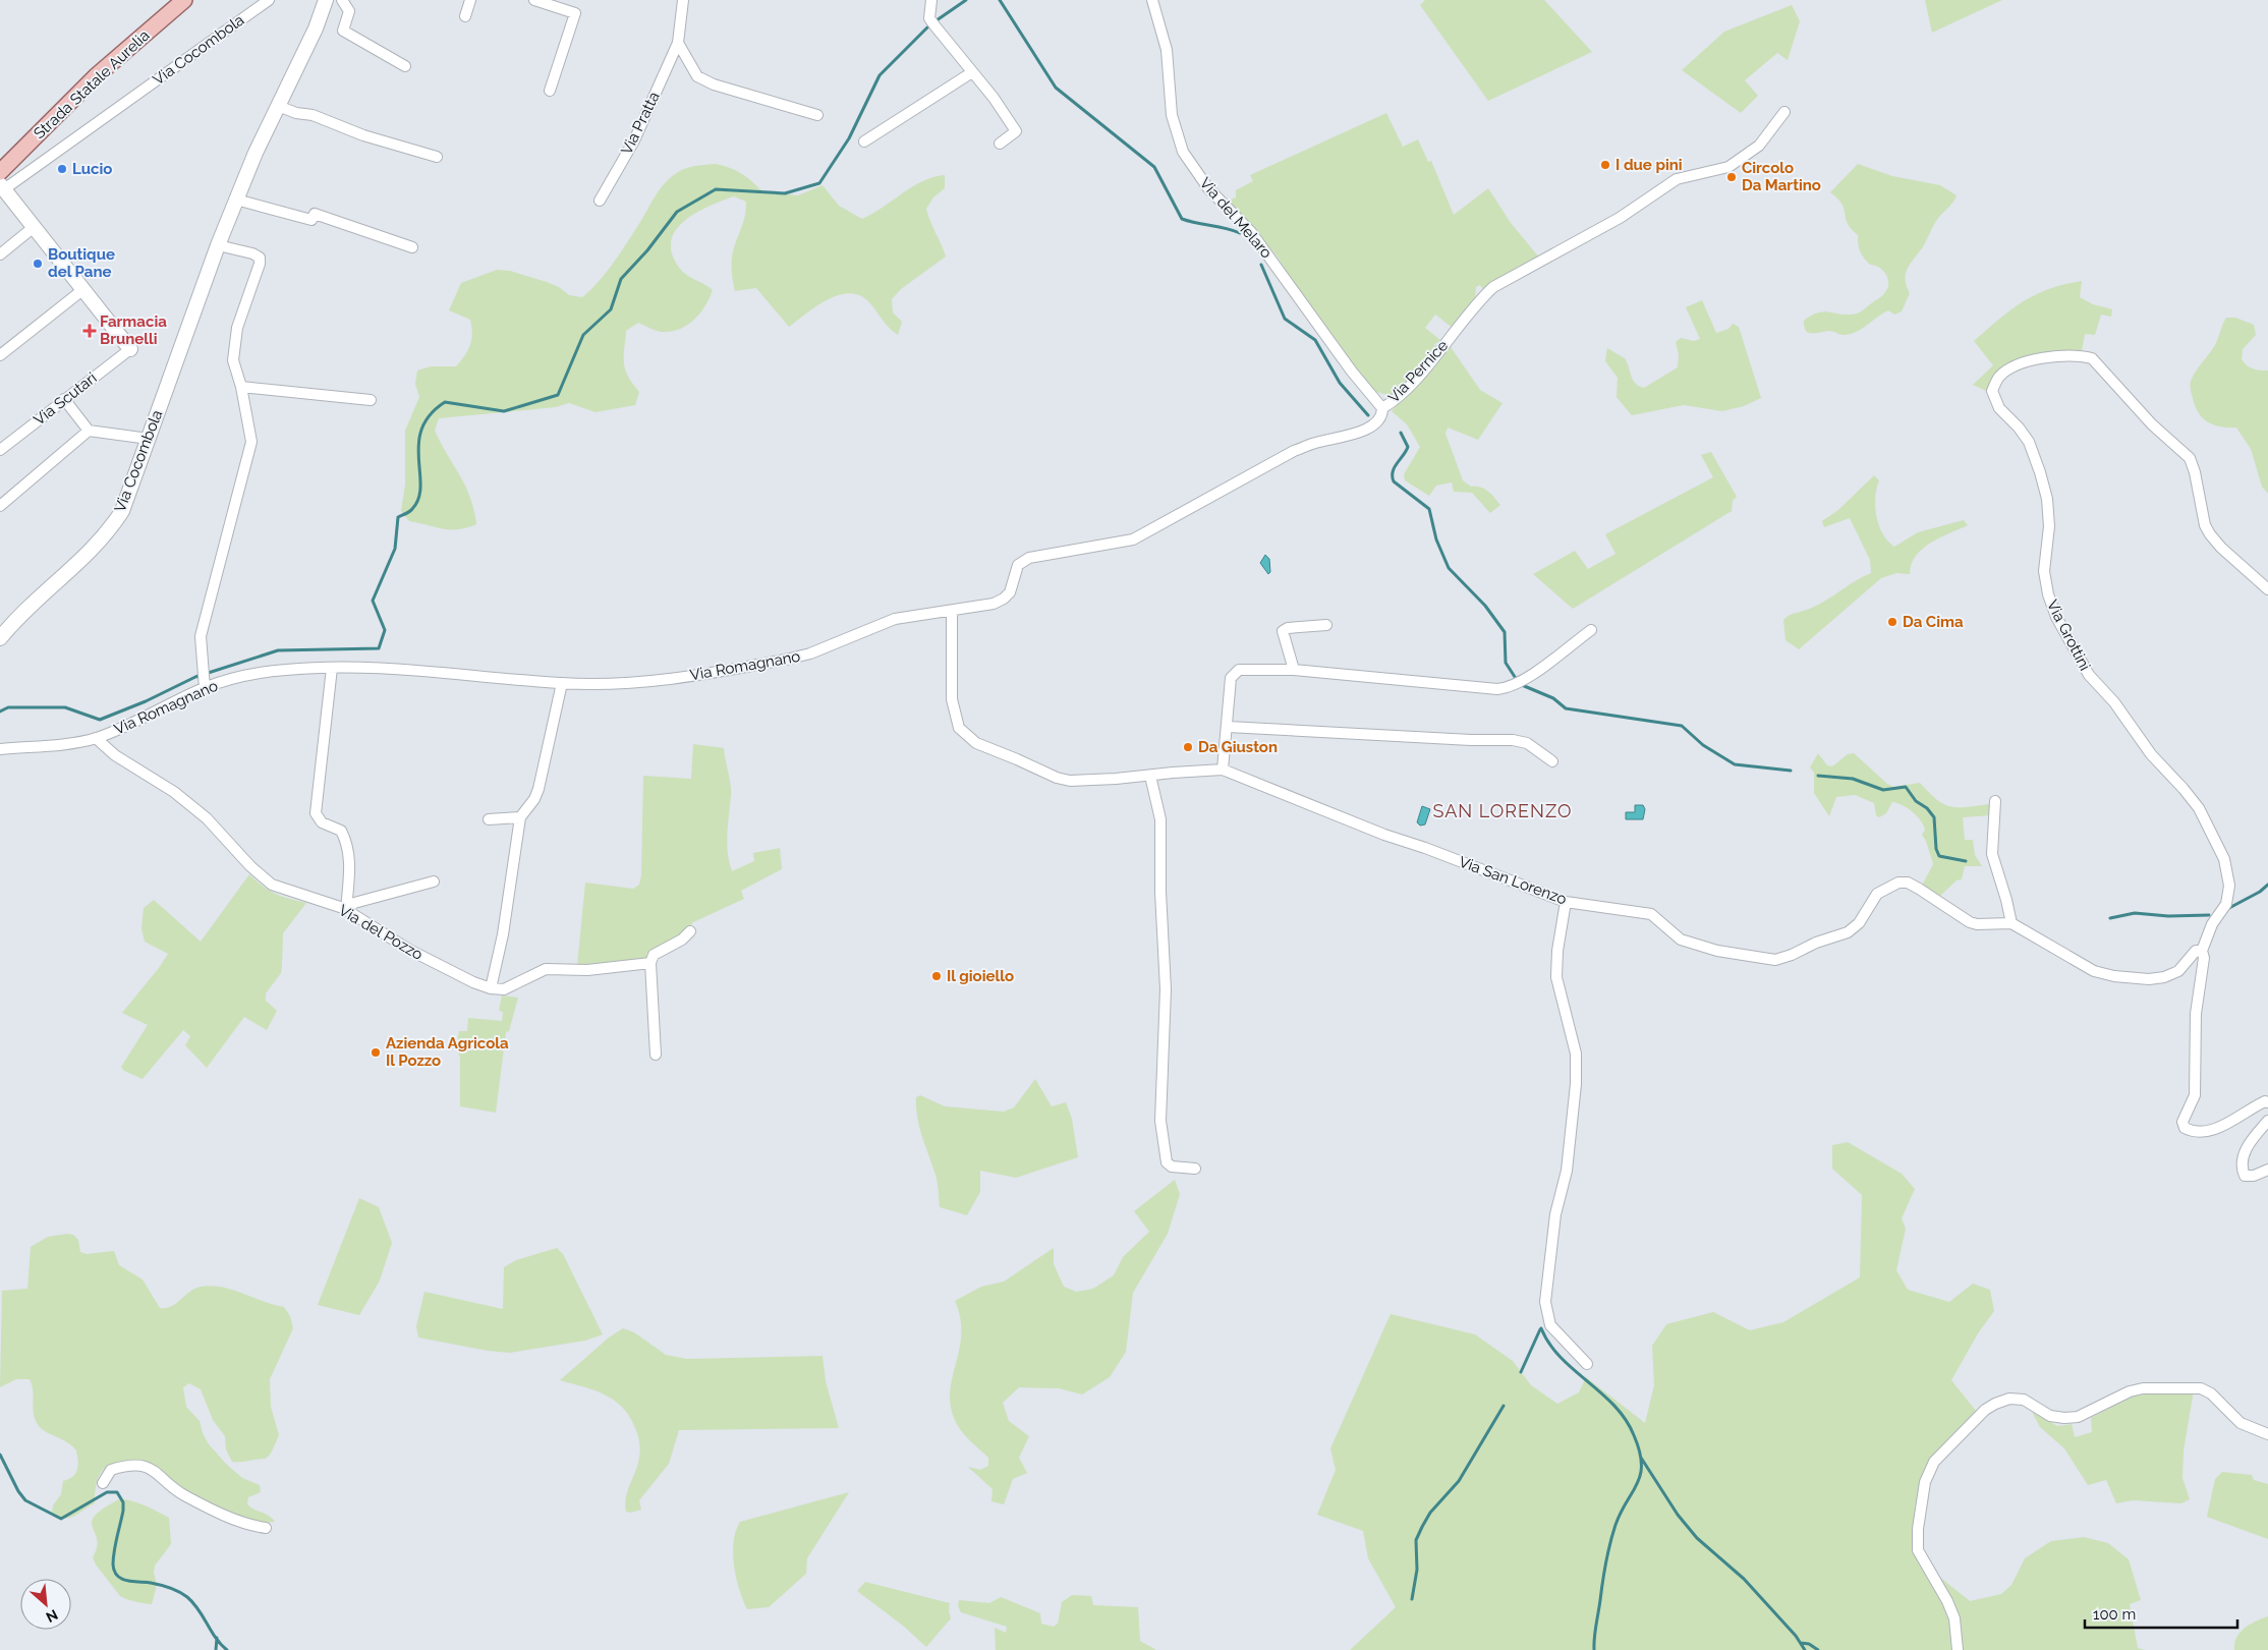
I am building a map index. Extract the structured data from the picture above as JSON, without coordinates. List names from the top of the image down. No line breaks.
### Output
{"streets":{"main road":["Strada Statale Aurelia"],"street":["Via Cocombola","Via Pratta","Via del Melaro","Via Pernice","Via Scutari","Via Grottini","Via Romagnano","Via San Lorenzo","Via del Pozzo"]},"crossings":[["Via del Melaro","Via Pernice"],["Via Pernice","Via Romagnano"],["Via Pernice","Via San Lorenzo"],["Via Romagnano","Via San Lorenzo"],["Via Romagnano","Via del Pozzo"]],"districts":["SAN LORENZO"],"places":{"other":["I due pini","Lucio","Circolo Da Martino","Boutique del Pane","Da Cima","Da Giuston","Il gioiello","Azienda Agricola Il Pozzo"],"health":["Farmacia Brunelli"]},"scale_bar":"100 m","north":"bottom right"}
